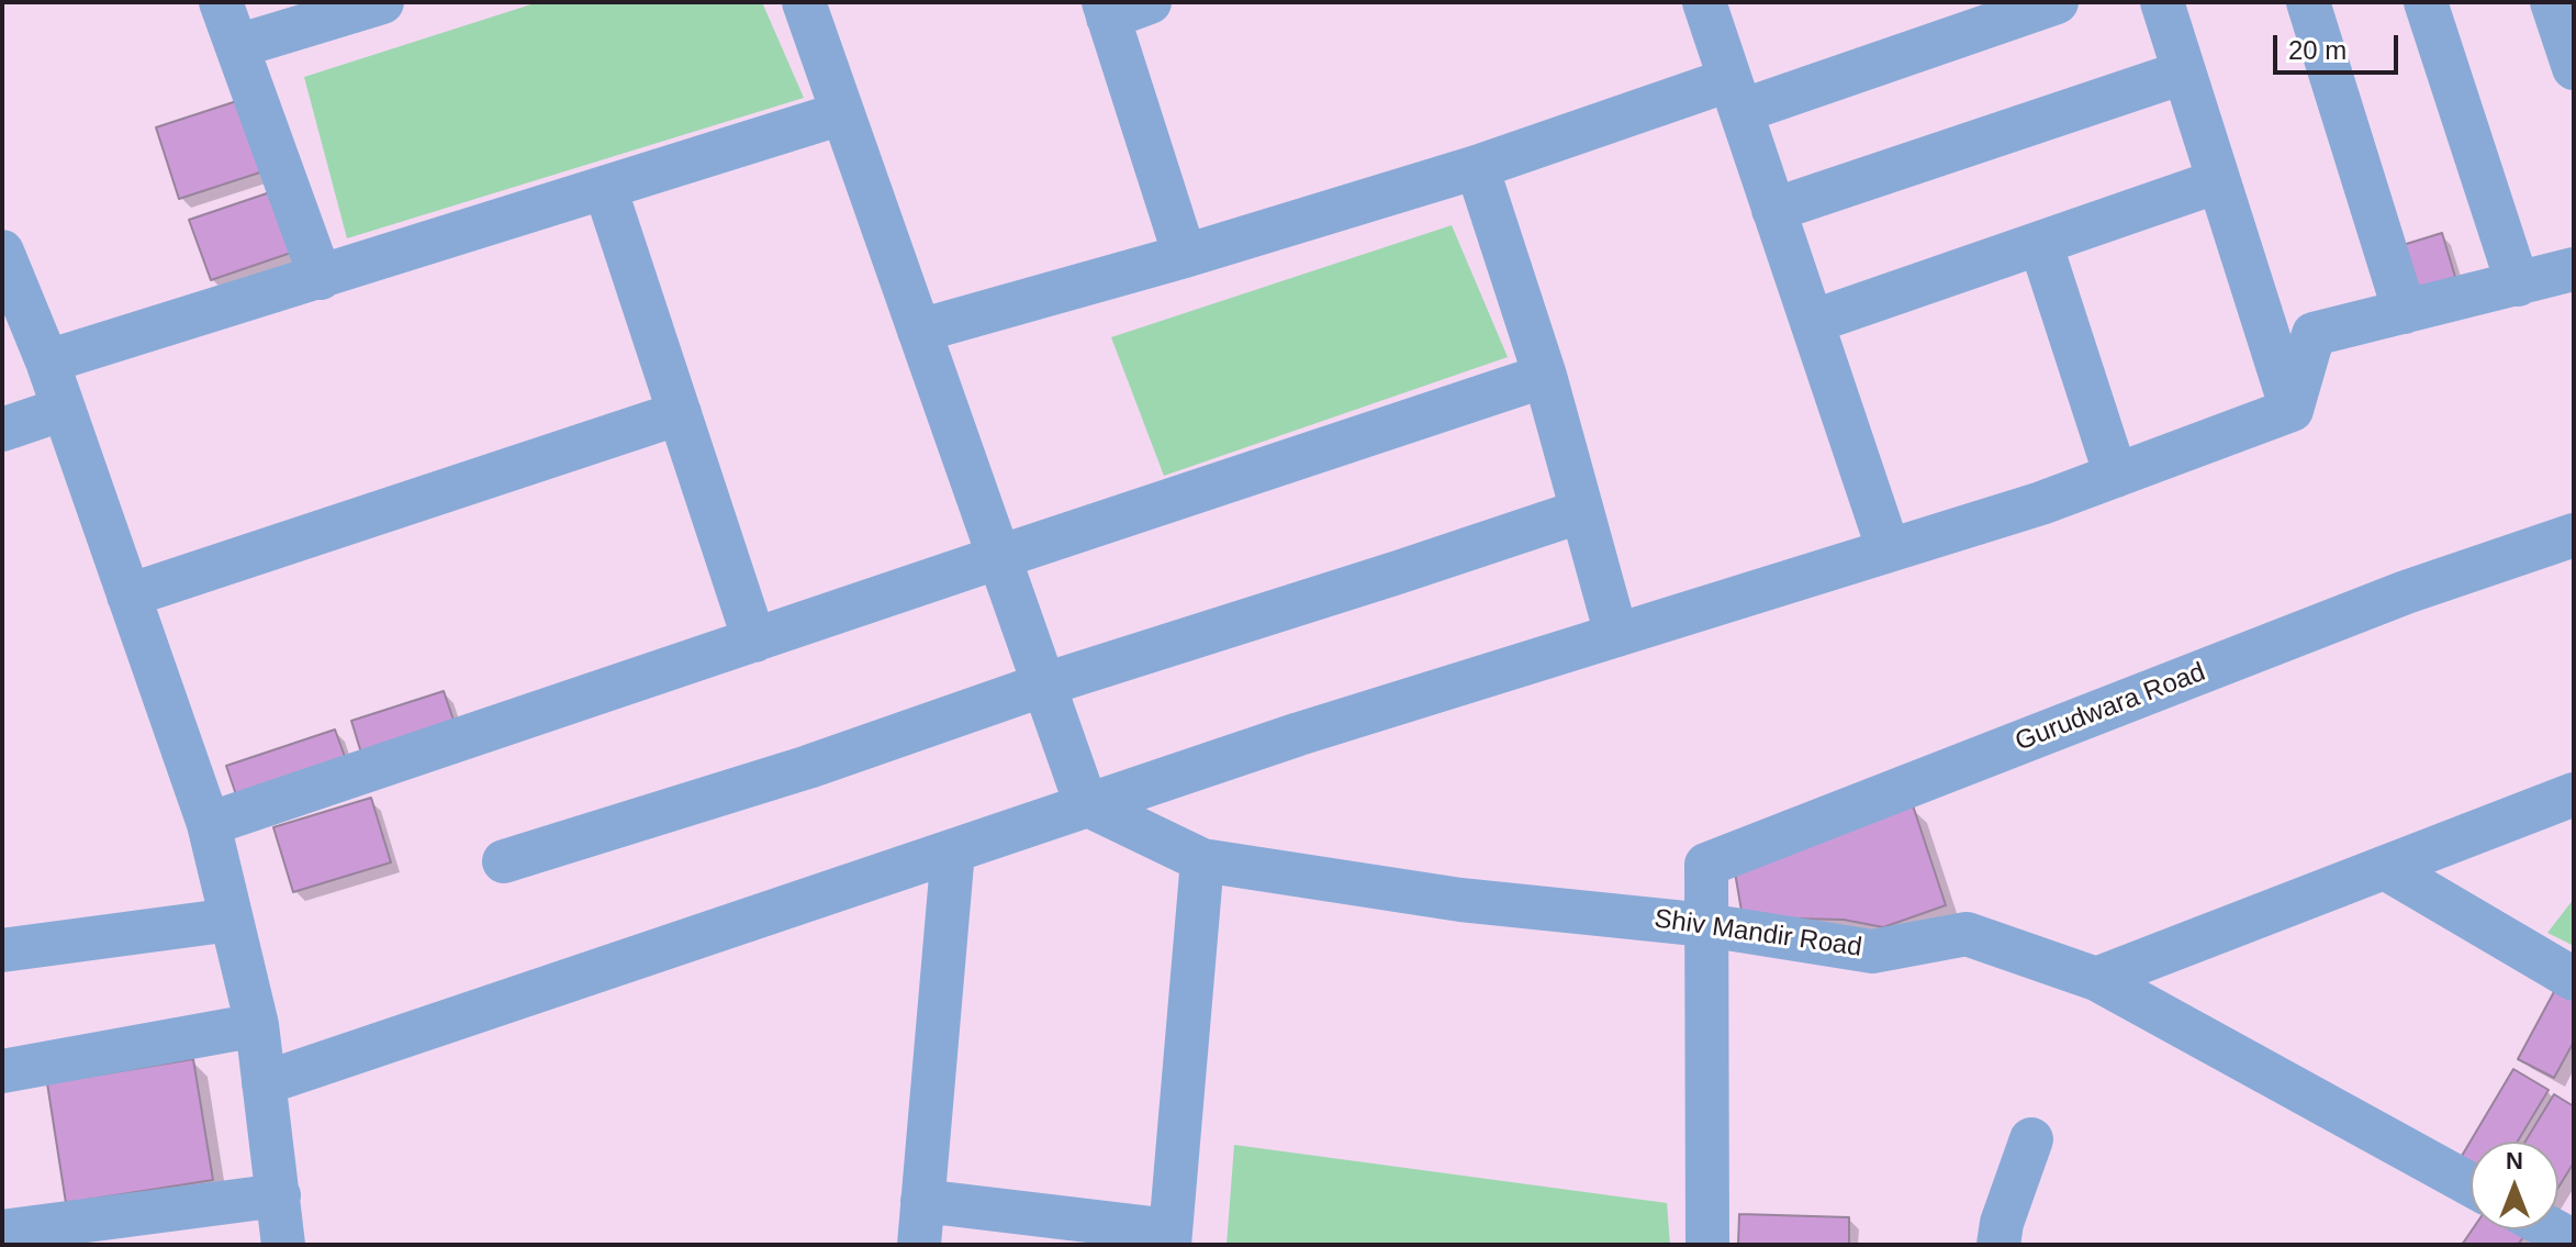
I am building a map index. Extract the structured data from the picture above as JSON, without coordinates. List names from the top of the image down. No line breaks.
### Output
{"streets":{"street":["Gurudwara Road","Shiv Mandir Road"]},"crossings":[["Gurudwara Road","Shiv Mandir Road"]],"scale_bar":"20 m","north":"top"}
